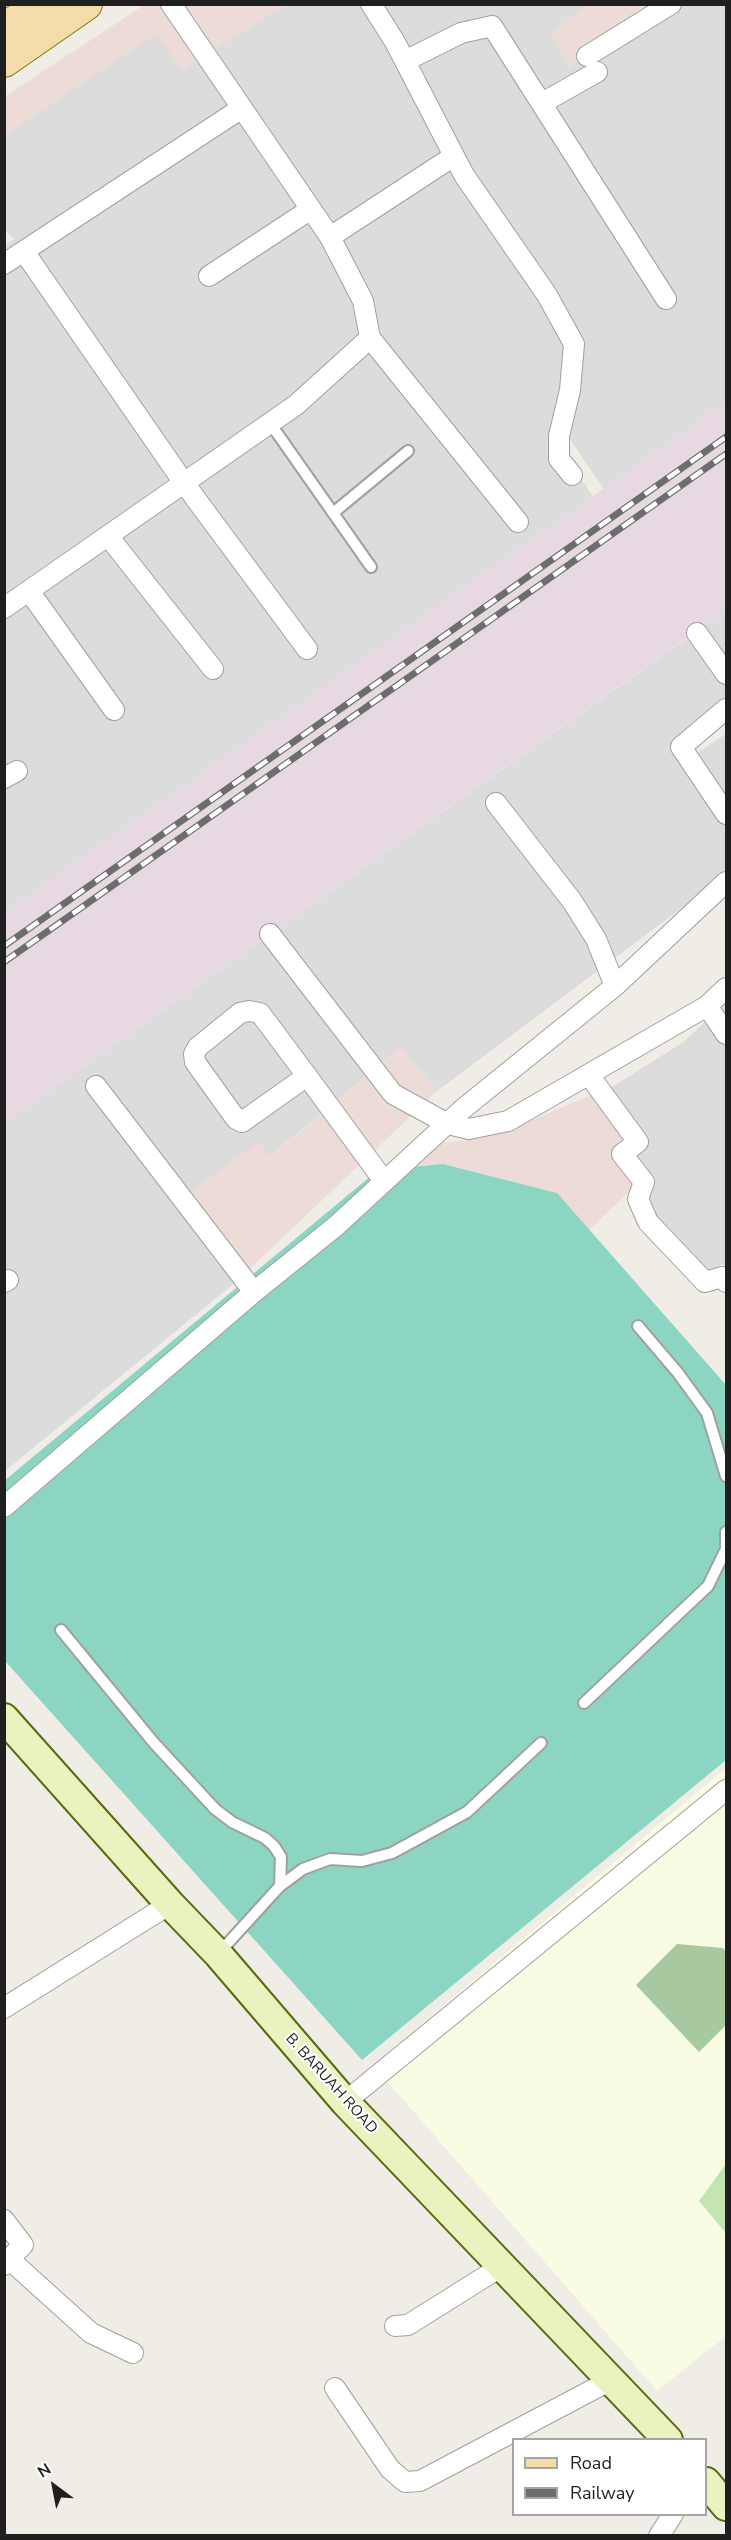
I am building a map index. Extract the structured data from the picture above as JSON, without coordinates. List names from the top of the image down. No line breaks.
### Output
{"streets":{"main road":["B. BARUAH ROAD"]},"legend":["Road","Railway"],"north":"top left"}
